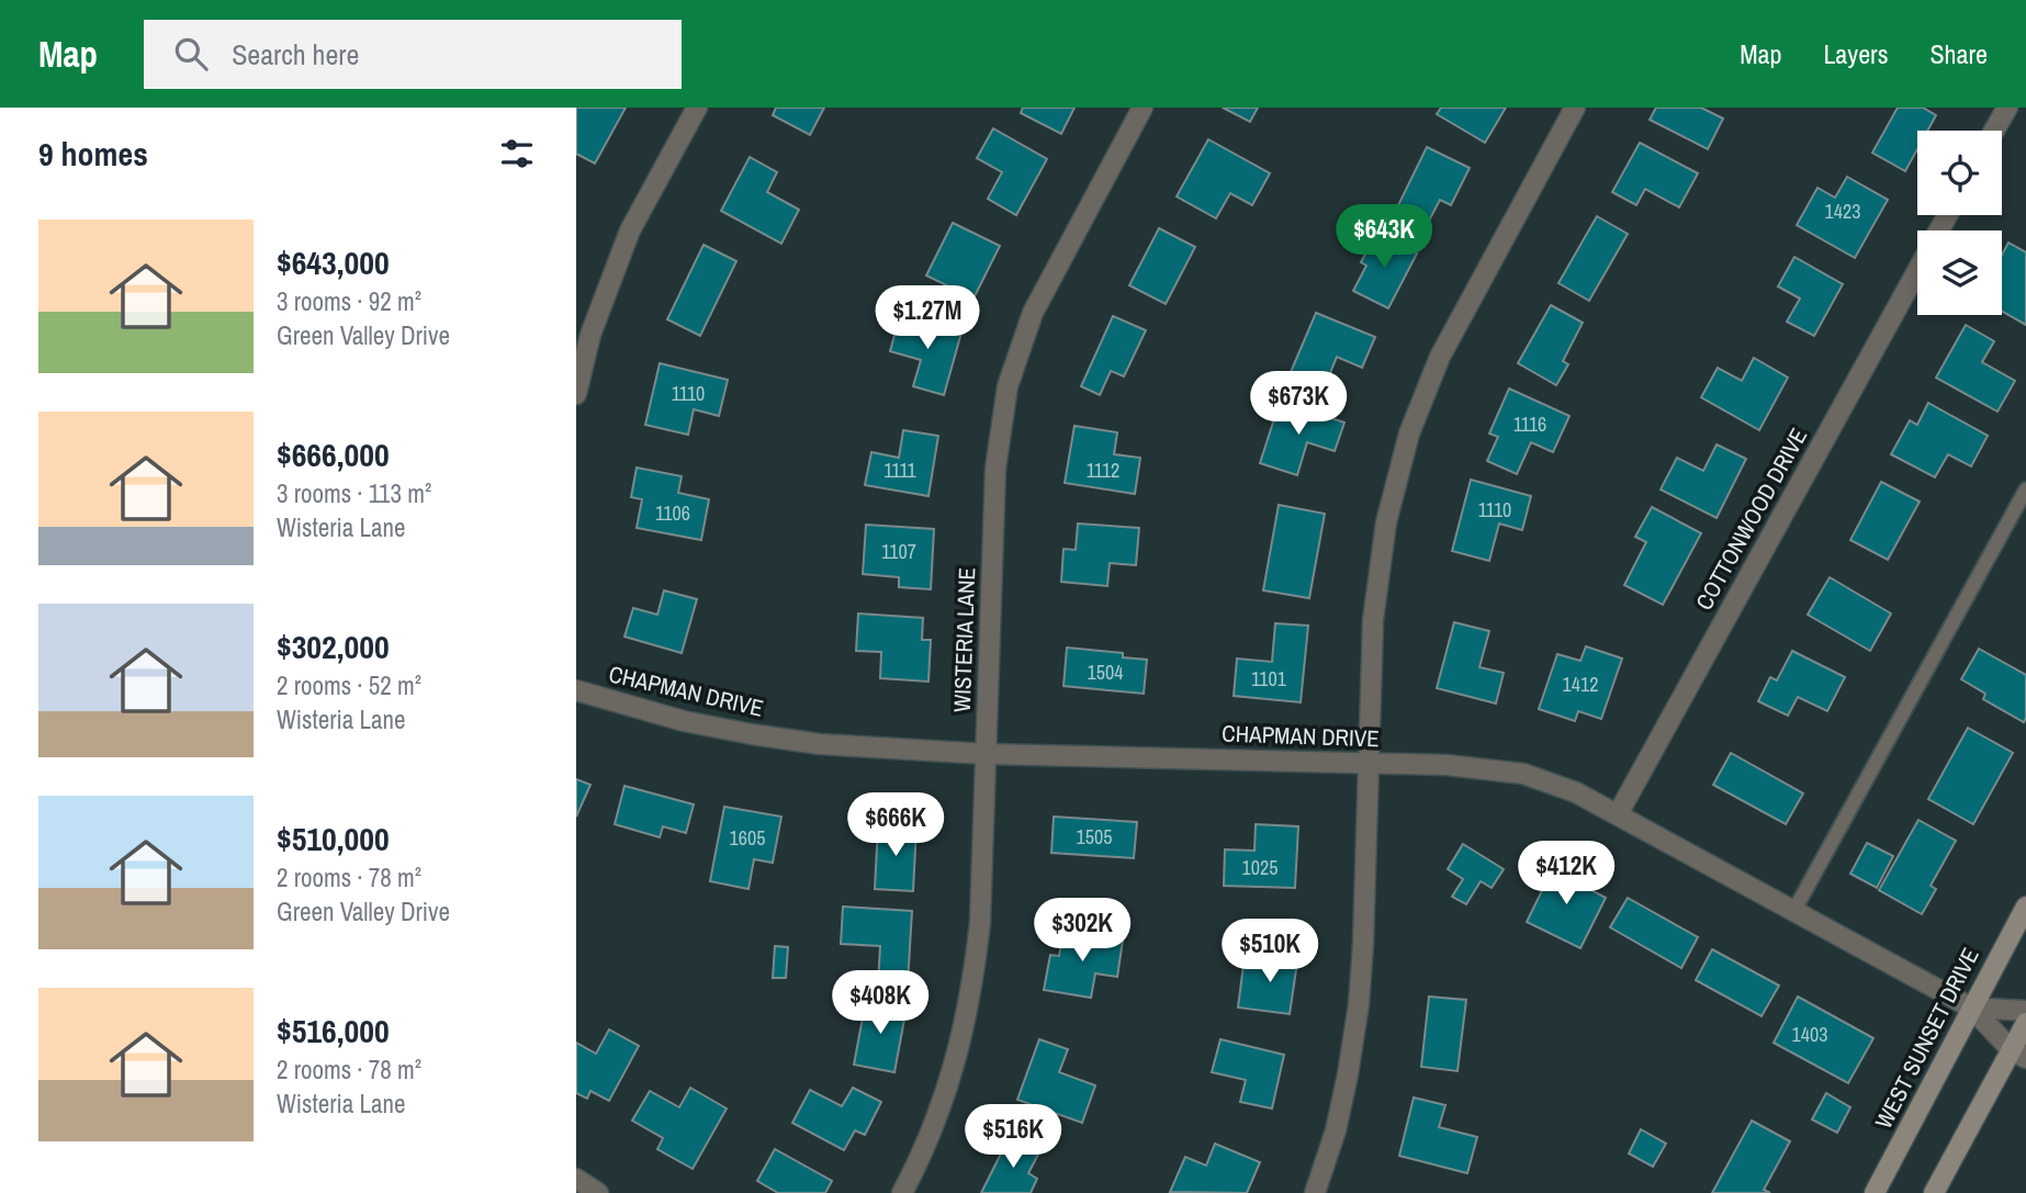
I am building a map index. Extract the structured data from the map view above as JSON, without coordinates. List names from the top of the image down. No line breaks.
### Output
{"streets":{"main road":["WEST SUNSET DRIVE"],"street":["COTTONWOOD DRIVE","WISTERIA LANE","CHAPMAN DRIVE"]},"crossings":[["COTTONWOOD DRIVE","CHAPMAN DRIVE"],["WISTERIA LANE","CHAPMAN DRIVE"],["CHAPMAN DRIVE","WEST SUNSET DRIVE"]],"house_numbers":["1423","1110","1116","1111","1112","1110","1106","1107","1504","1101","1412","1505","1605","1025","1403"],"page":{"header":"Map","search":"Search here","nav":["Map","Layers","Share"],"heading":"9 homes","list":[{"name":"$643,000","note":"3 rooms · 92 m² · Green Valley Drive"},{"name":"$666,000","note":"3 rooms · 113 m² · Wisteria Lane"},{"name":"$302,000","note":"2 rooms · 52 m² · Wisteria Lane"},{"name":"$510,000","note":"2 rooms · 78 m² · Green Valley Drive"},{"name":"$516,000","note":"2 rooms · 78 m² · Wisteria Lane"}],"price":["$643K","$1.27M","$673K","$666K","$412K","$302K","$510K","$408K","$516K"]}}
